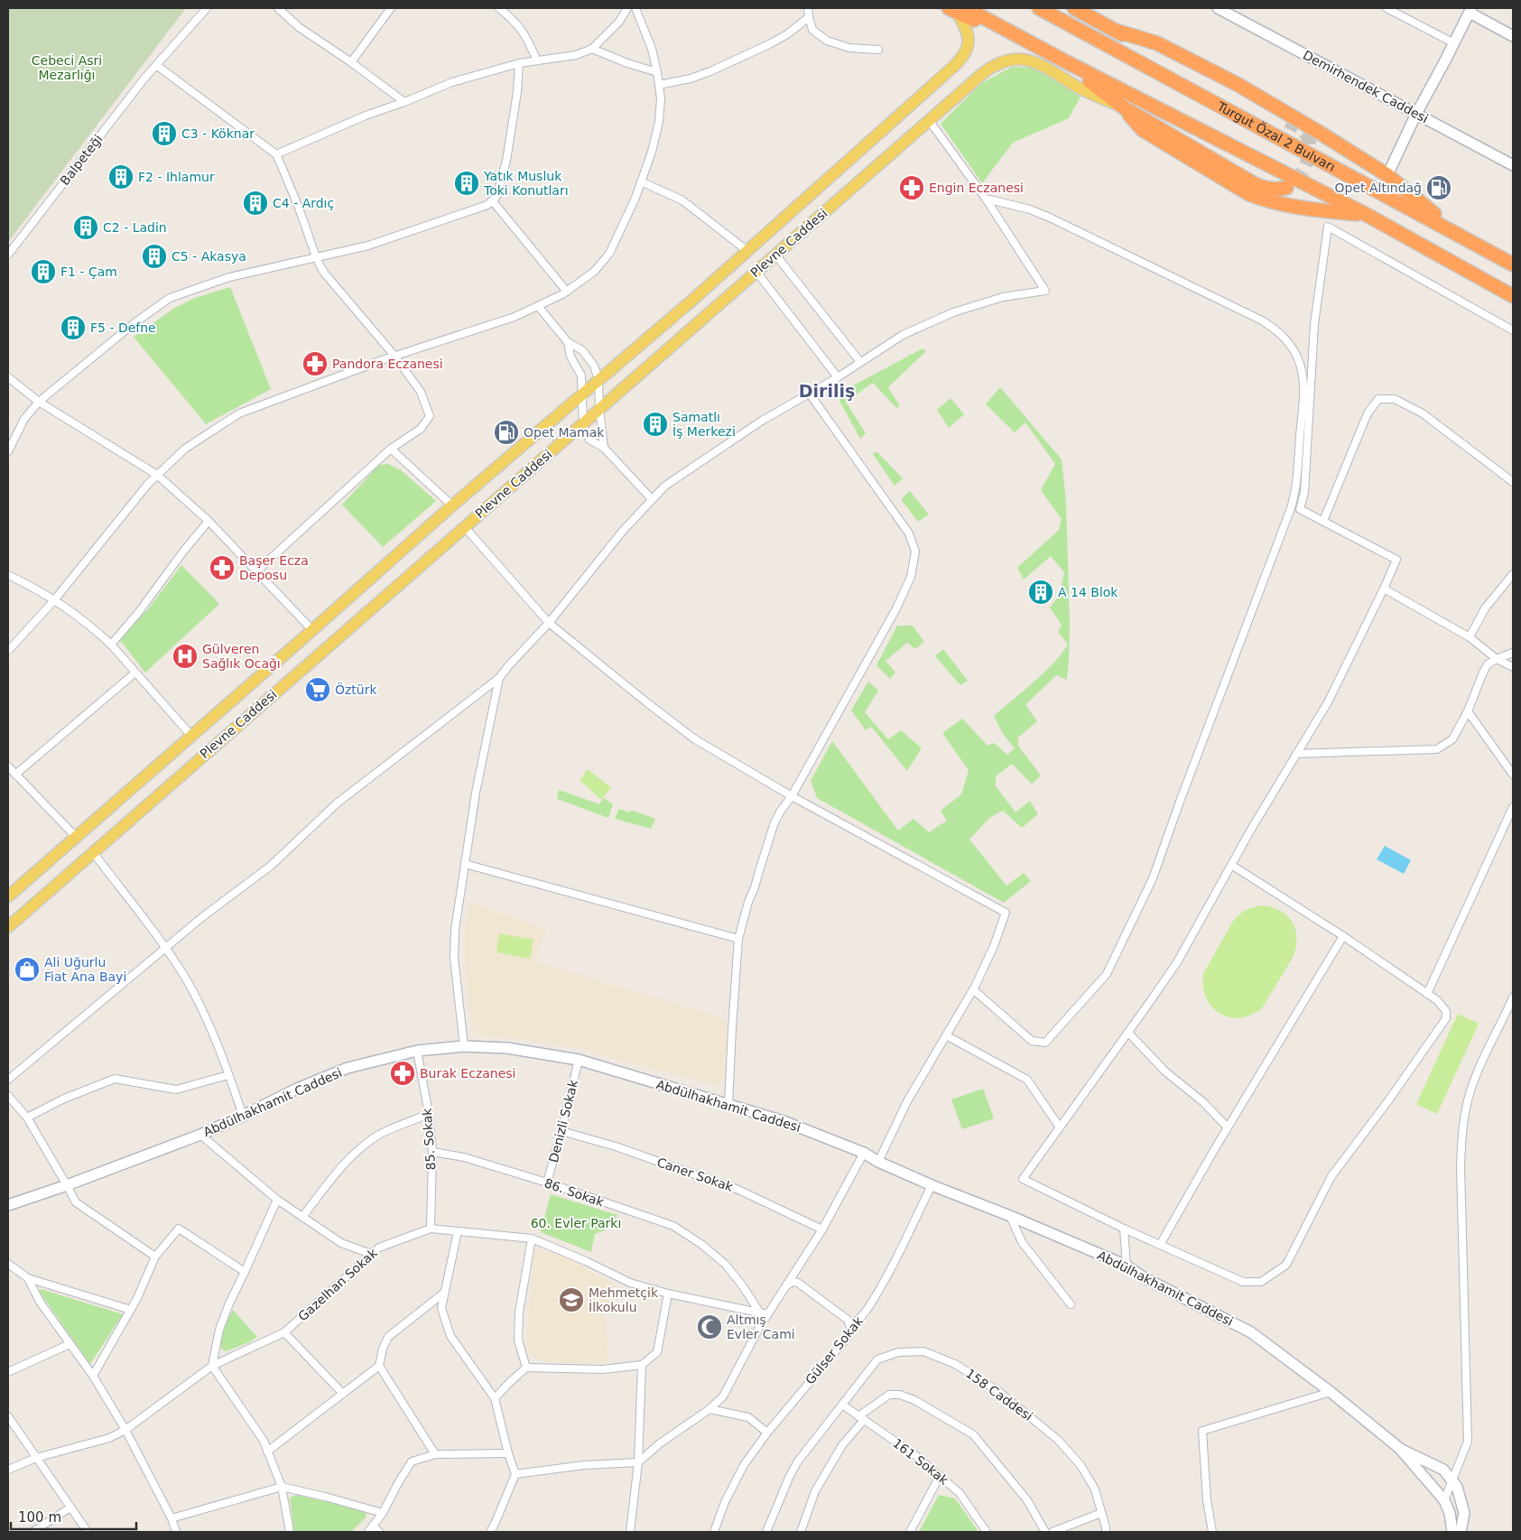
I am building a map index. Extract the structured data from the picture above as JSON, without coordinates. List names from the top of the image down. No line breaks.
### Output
{"streets":{"highway":["Turgut Özal 2 Bulvarı"],"main road":["Demirhendek Caddesi","Plevne Caddesi","Abdülhakhamit Caddesi"],"street":["Balpeteği","Denizli Sokak","85. Sokak","Caner Sokak","86. Sokak","Gazelhan Sokak","Gülser Sokak","158 Caddesi","161 Sokak"]},"crossings":[["Abdülhakhamit Caddesi","Denizli Sokak"],["Abdülhakhamit Caddesi","85. Sokak"],["Abdülhakhamit Caddesi","Gülser Sokak"],["Denizli Sokak","Caner Sokak"],["Denizli Sokak","86. Sokak"],["85. Sokak","86. Sokak"],["85. Sokak","Gazelhan Sokak"],["86. Sokak","Gazelhan Sokak"],["158 Caddesi","161 Sokak"]],"districts":["Diriliş"],"parks":["Cebeci Asri Mezarlığı","60. Evler Parkı"],"places":{"building":["C3 - Köknar","F2 - Ihlamur","Yatık Musluk Toki Konutları","C4 - Ardıç","C2 - Ladin","C5 - Akasya","F1 - Çam","F5 - Defne","Samatlı İş Merkezi","A 14 Blok"],"pharmacy":["Engin Eczanesi","Pandora Eczanesi","Başer Ecza Deposu","Burak Eczanesi"],"fuel station":["Opet Altındağ","Opet Mamak"],"hospital":["Gülveren Sağlık Ocağı"],"supermarket":["Öztürk"],"shop":["Ali Uğurlu Fiat Ana Bayi"],"school or university":["Mehmetçik İlkokulu"],"mosque":["Altmış Evler Cami"]},"scale_bar":"100 m"}
